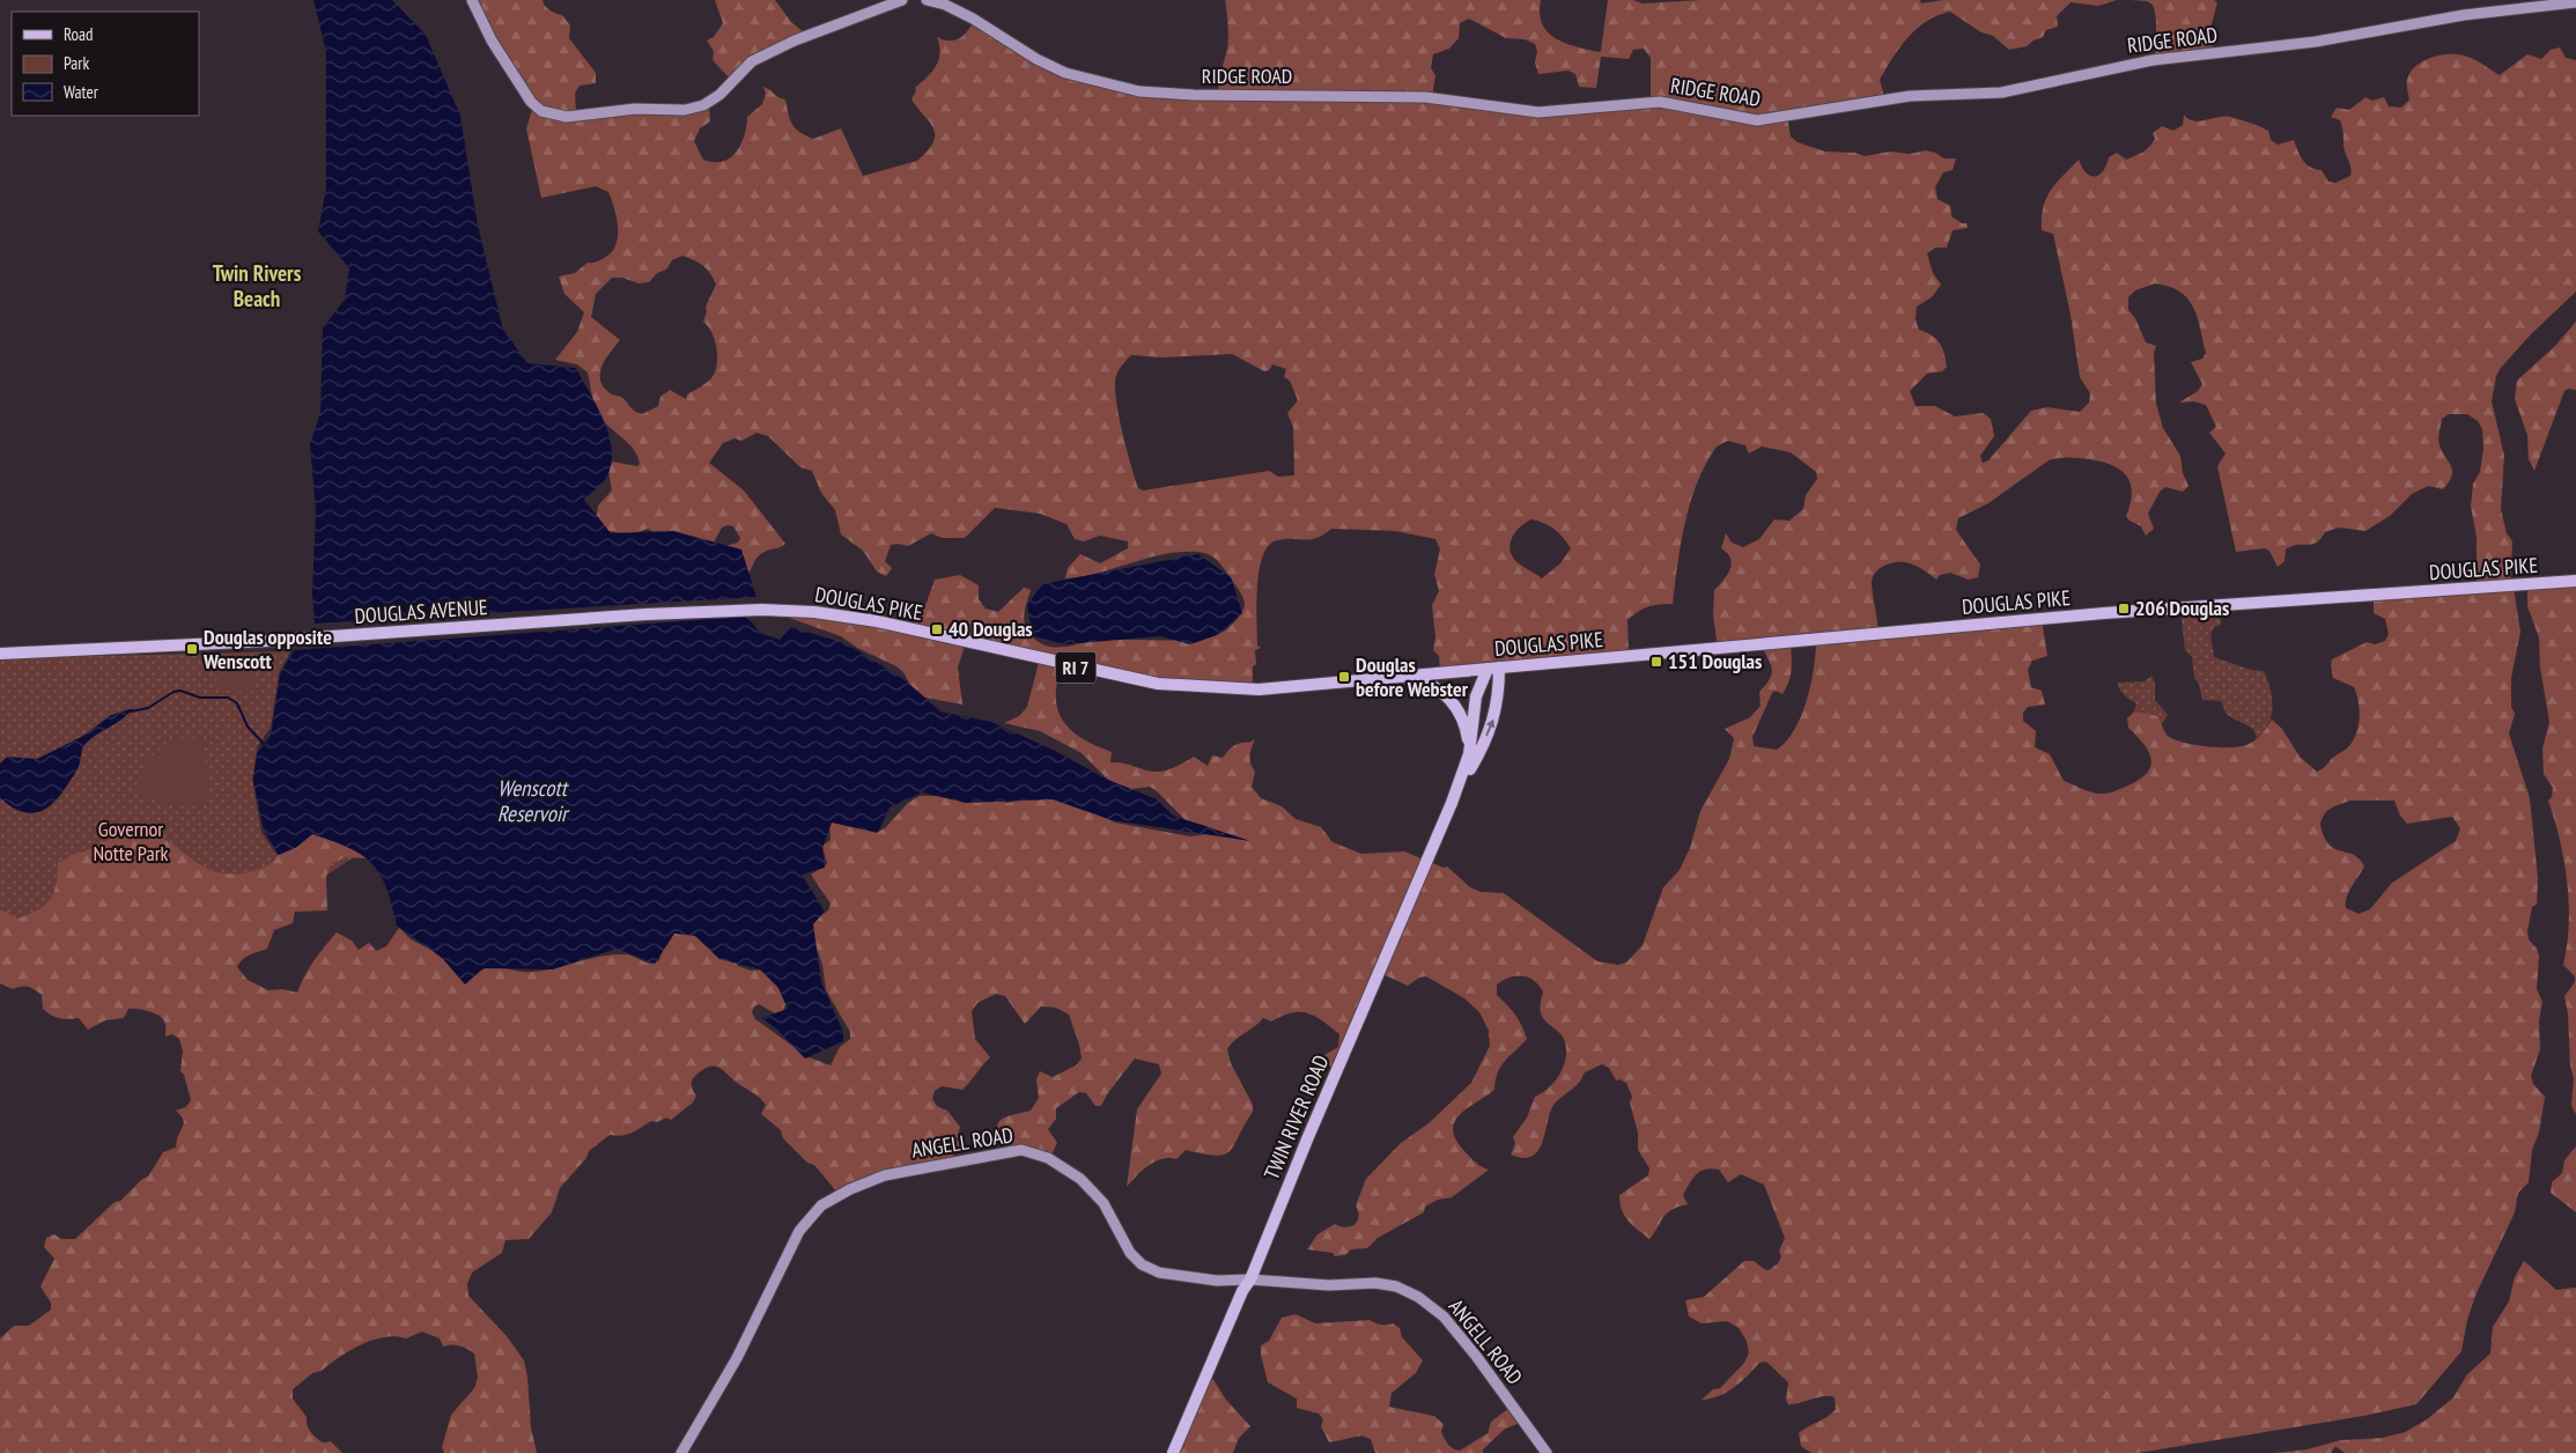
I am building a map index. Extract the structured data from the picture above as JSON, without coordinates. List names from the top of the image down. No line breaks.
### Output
{"streets":{"main road":["DOUGLAS PIKE","DOUGLAS AVENUE","RI 7","TWIN RIVER ROAD"],"street":["RIDGE ROAD","ANGELL ROAD"]},"crossings":[["DOUGLAS PIKE","DOUGLAS AVENUE"],["DOUGLAS PIKE","TWIN RIVER ROAD"],["TWIN RIVER ROAD","ANGELL ROAD"]],"districts":["Twin Rivers Beach"],"water":["Wenscott Reservoir"],"parks":["Governor Notte Park"],"places":{"transit":["206 Douglas","40 Douglas","Douglas opposite Wenscott","151 Douglas","Douglas before Webster"]},"legend":["Road","Park","Water"]}
